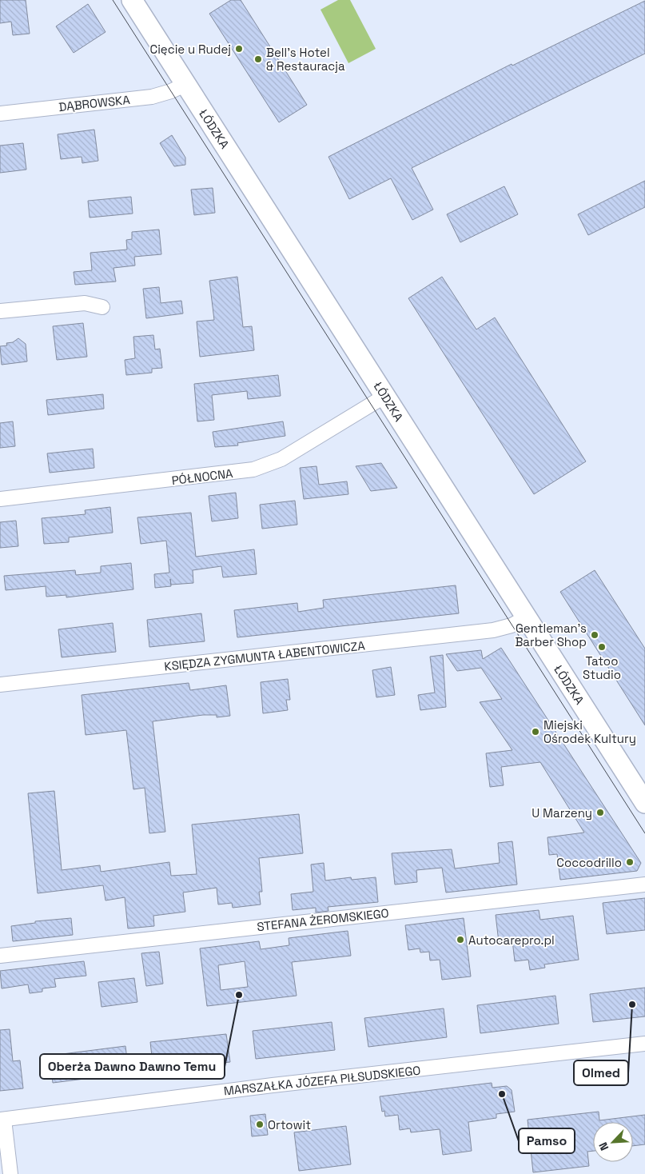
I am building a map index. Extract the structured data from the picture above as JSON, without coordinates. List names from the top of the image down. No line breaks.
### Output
{"streets":{"main road":["ŁÓDZKA"],"street":["DĄBROWSKA","PÓŁNOCNA","KSIĘDZA ZYGMUNTA ŁABENTOWICZA","STEFANA ŻEROMSKIEGO","MARSZAŁKA JÓZEFA PIŁSUDSKIEGO"]},"crossings":[["DĄBROWSKA","ŁÓDZKA"],["ŁÓDZKA","PÓŁNOCNA"],["ŁÓDZKA","KSIĘDZA ZYGMUNTA ŁABENTOWICZA"]],"places":["Cięcie u Rudej","Bell's Hotel & Restauracja","Gentleman's Barber Shop","Tatoo Studio","Miejski Ośrodek Kultury","U Marzeny","Coccodrillo","Autocarepro.pl","Oberża Dawno Dawno Temu","Olmed","Pamso","Ortowit"],"north":"bottom left"}
